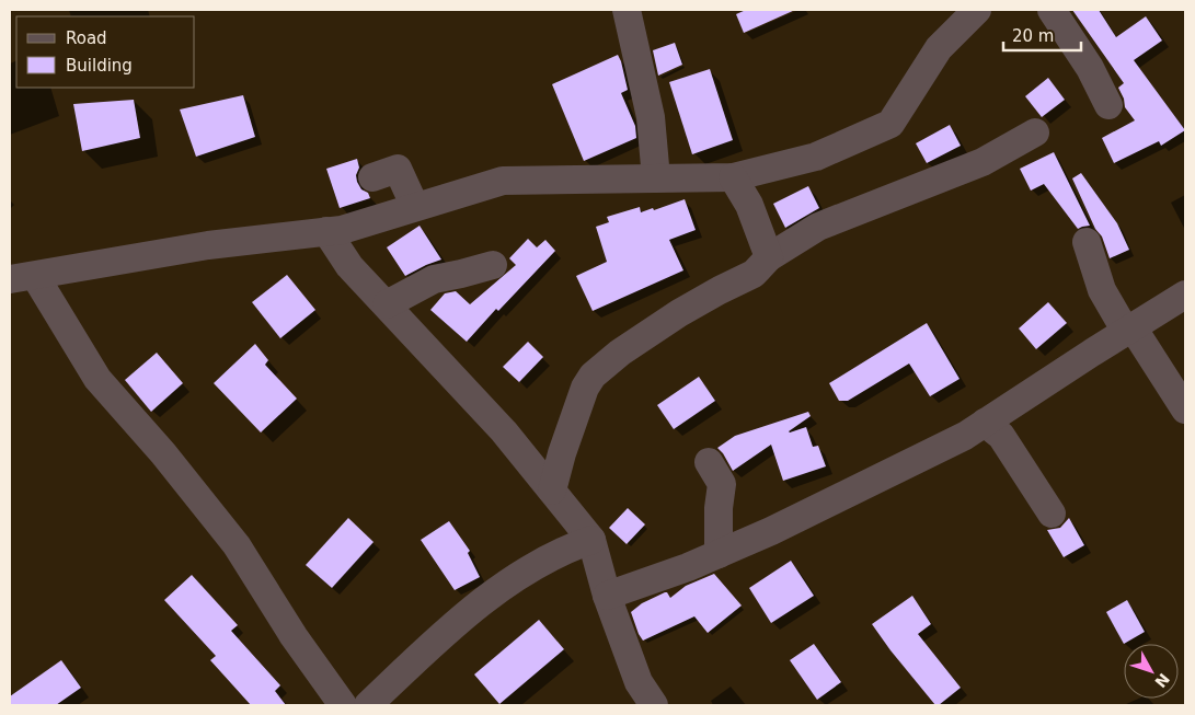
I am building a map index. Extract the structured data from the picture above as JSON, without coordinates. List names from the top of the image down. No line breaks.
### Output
{"legend":["Road","Building"],"scale_bar":"20 m","north":"bottom right"}
